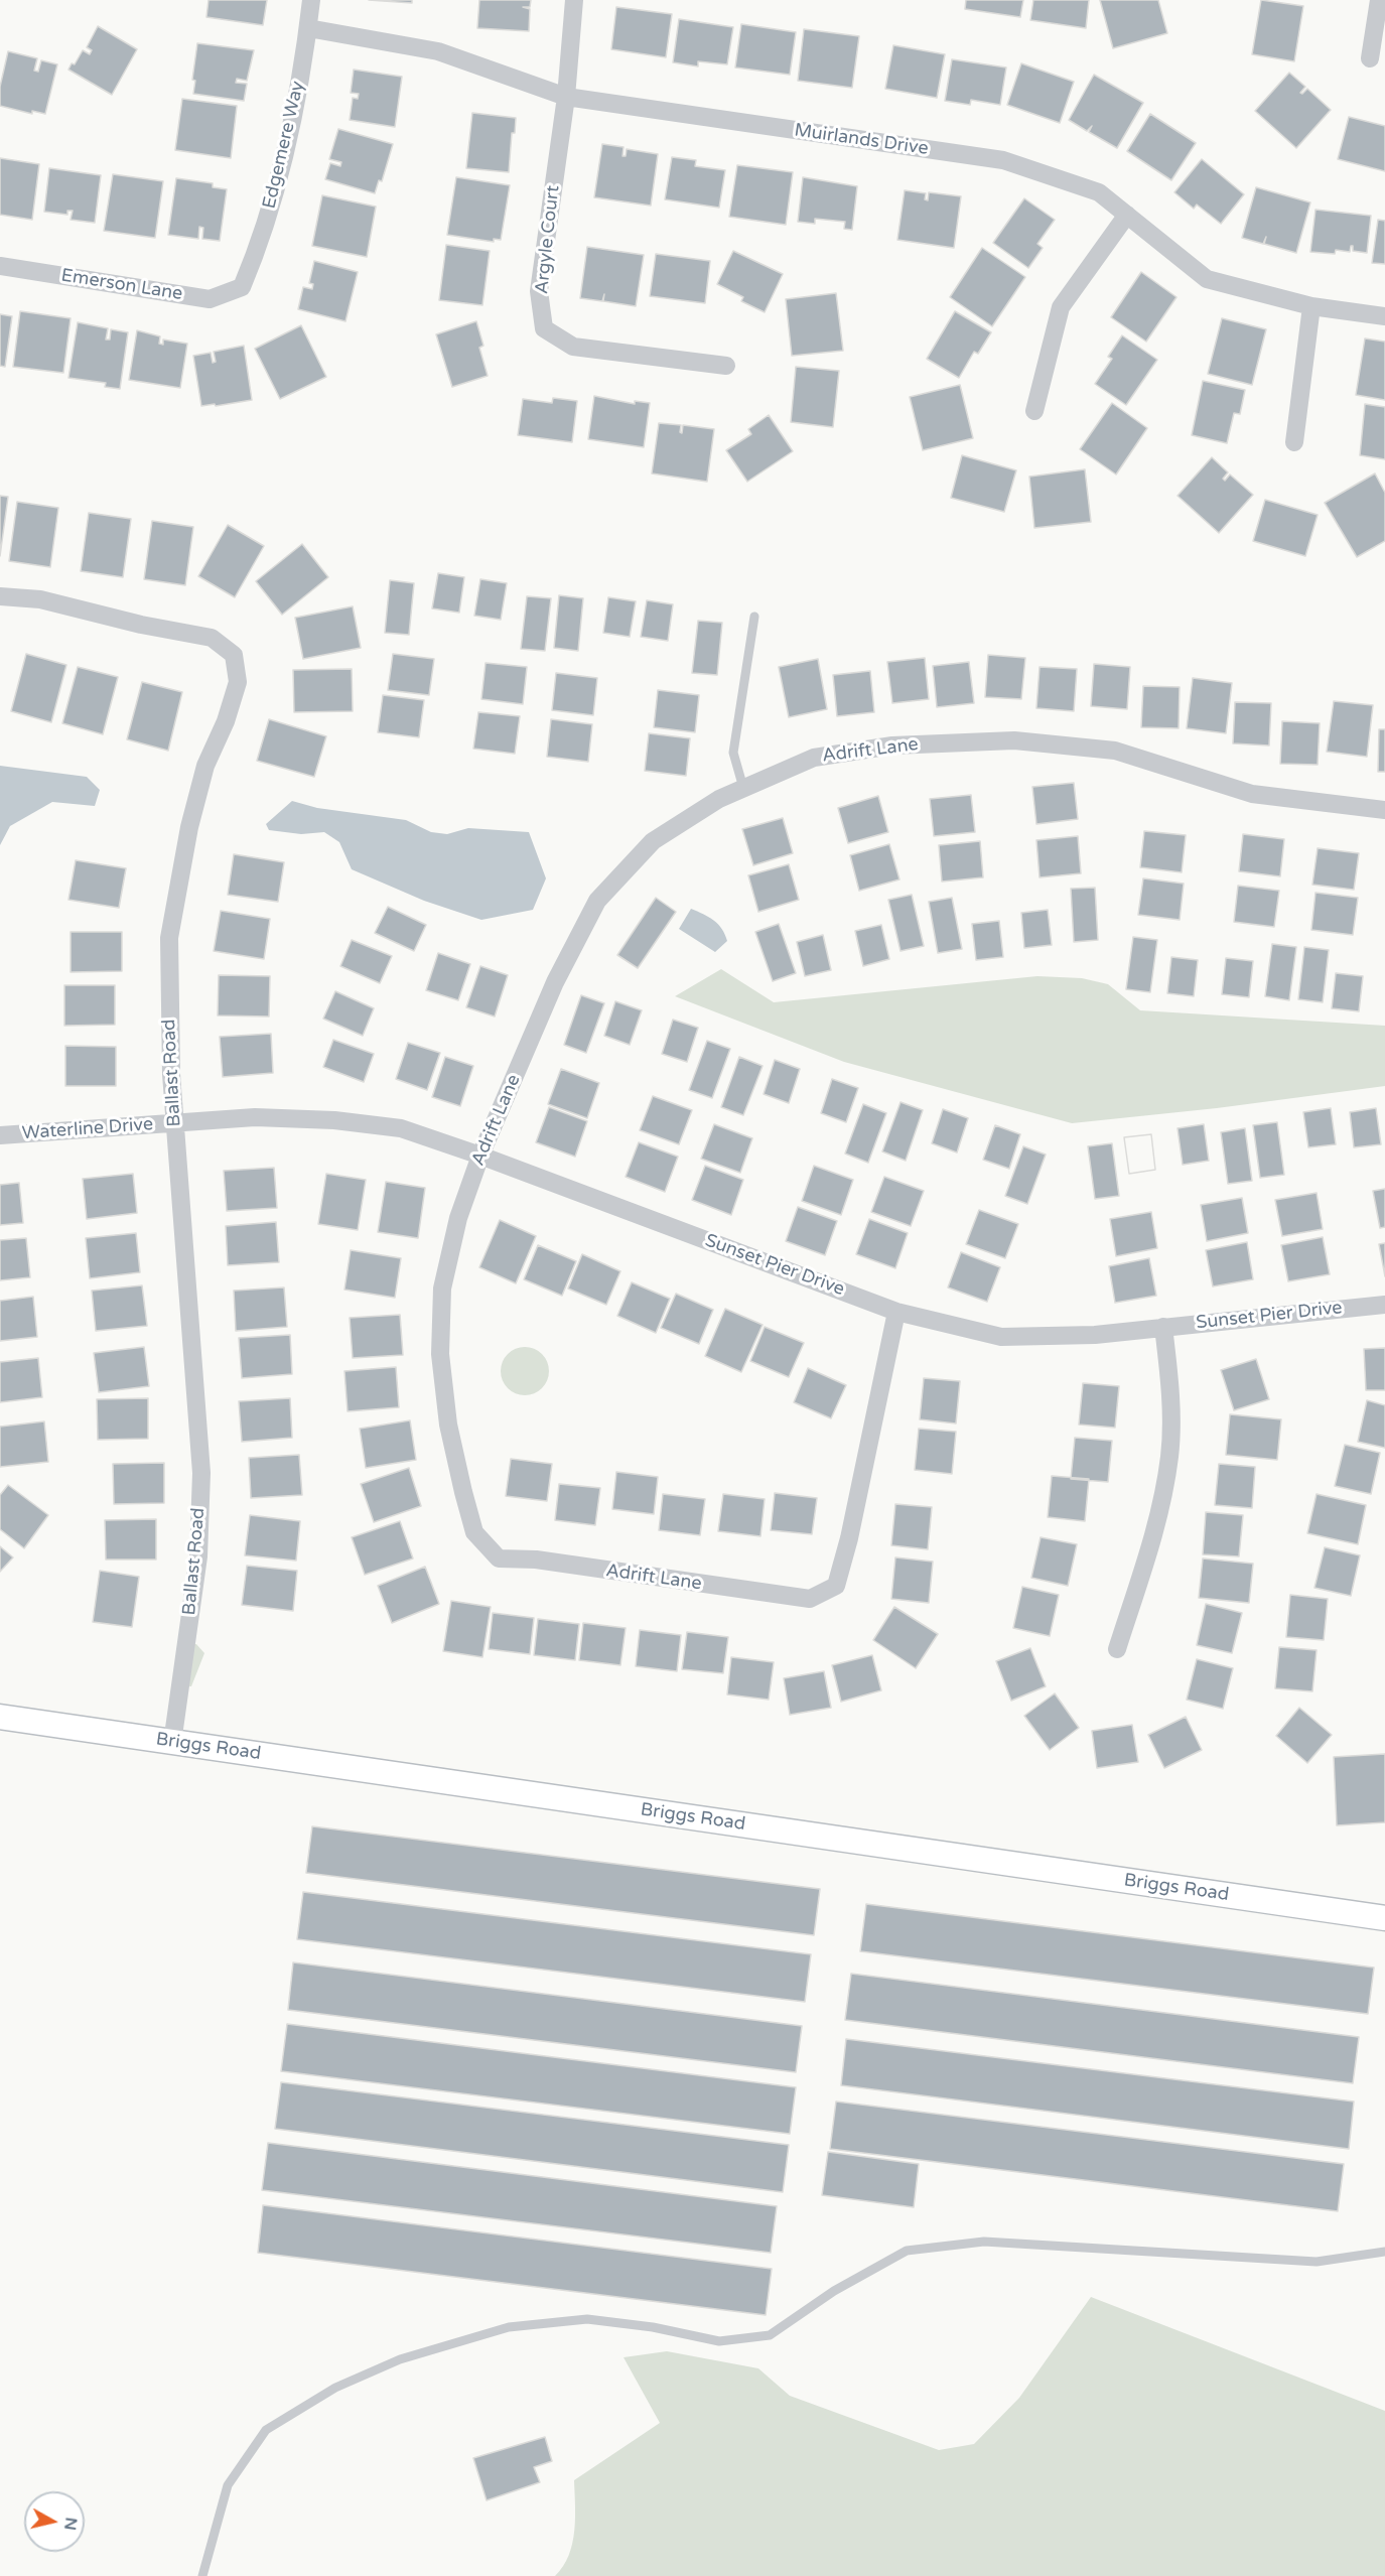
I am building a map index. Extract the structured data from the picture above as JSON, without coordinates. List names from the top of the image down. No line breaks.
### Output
{"streets":{"main road":["Briggs Road"],"street":["Muirlands Drive","Edgemere Way","Argyle Court","Emerson Lane","Adrift Lane","Ballast Road","Waterline Drive","Sunset Pier Drive"]},"crossings":[["Muirlands Drive","Edgemere Way"],["Muirlands Drive","Argyle Court"],["Edgemere Way","Emerson Lane"],["Adrift Lane","Sunset Pier Drive"],["Ballast Road","Waterline Drive"],["Ballast Road","Sunset Pier Drive"],["Ballast Road","Briggs Road"],["Waterline Drive","Sunset Pier Drive"]],"north":"right"}
